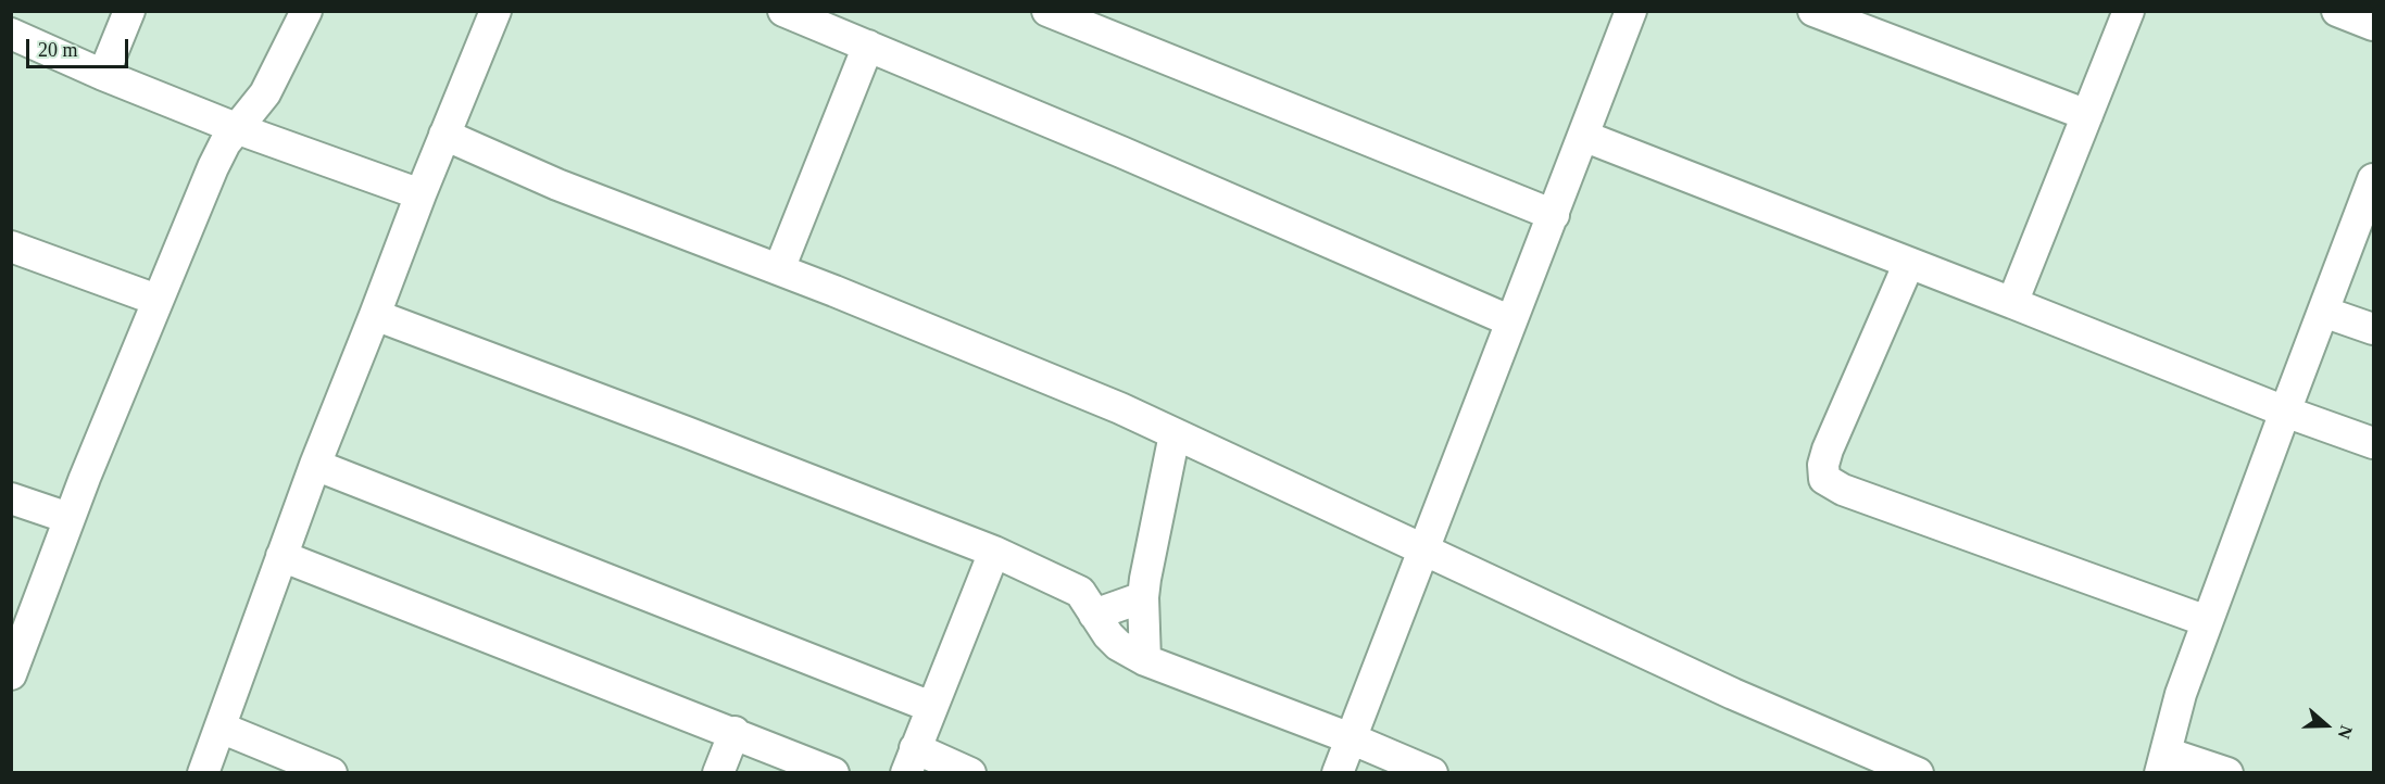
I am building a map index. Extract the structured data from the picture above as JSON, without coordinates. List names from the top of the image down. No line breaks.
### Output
{"scale_bar":"20 m","north":"right"}
